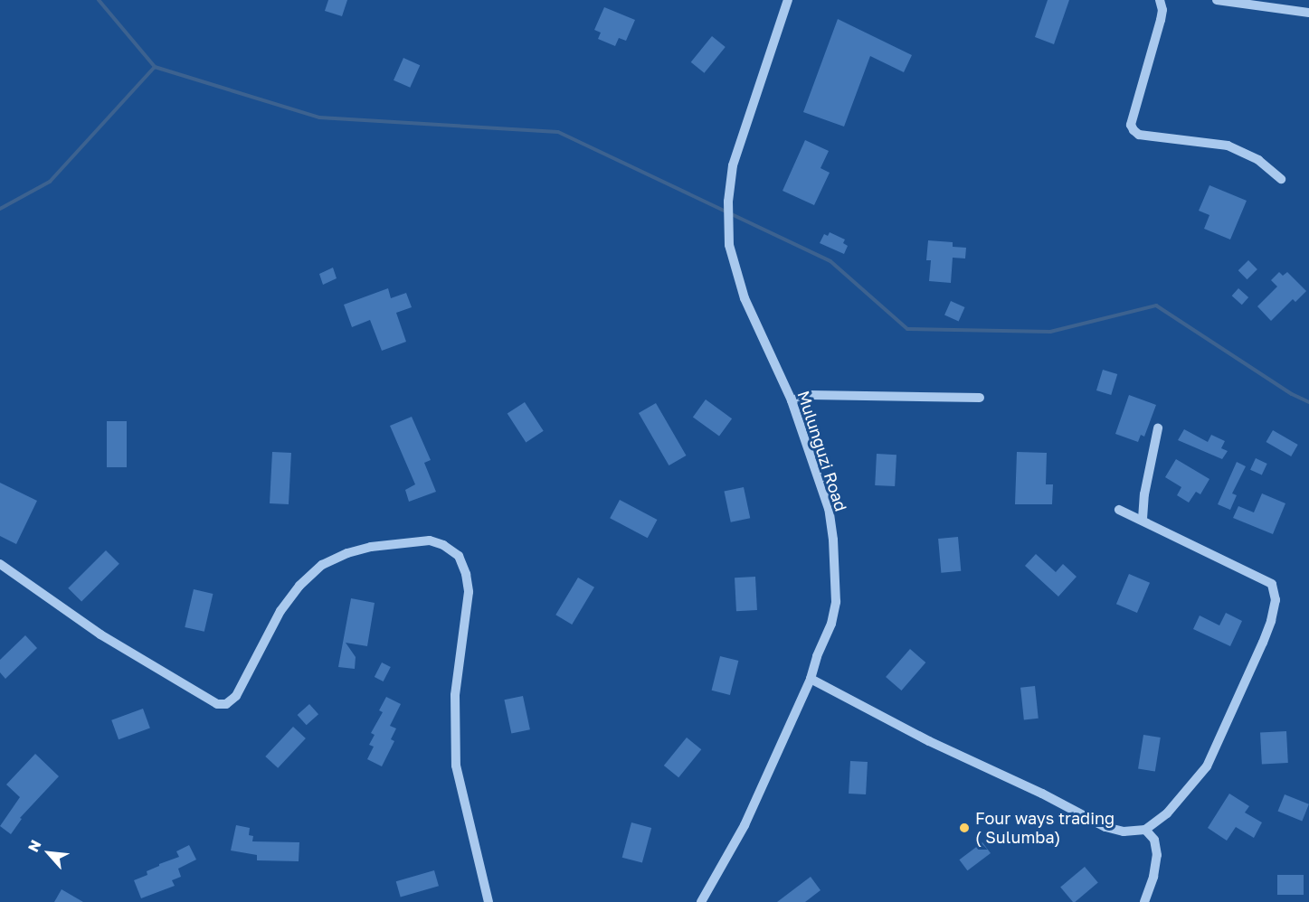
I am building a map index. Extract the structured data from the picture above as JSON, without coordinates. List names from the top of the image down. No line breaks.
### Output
{"streets":{"street":["Mulunguzi Road"]},"places":["Four ways trading ( Sulumba)"],"north":"top left"}
